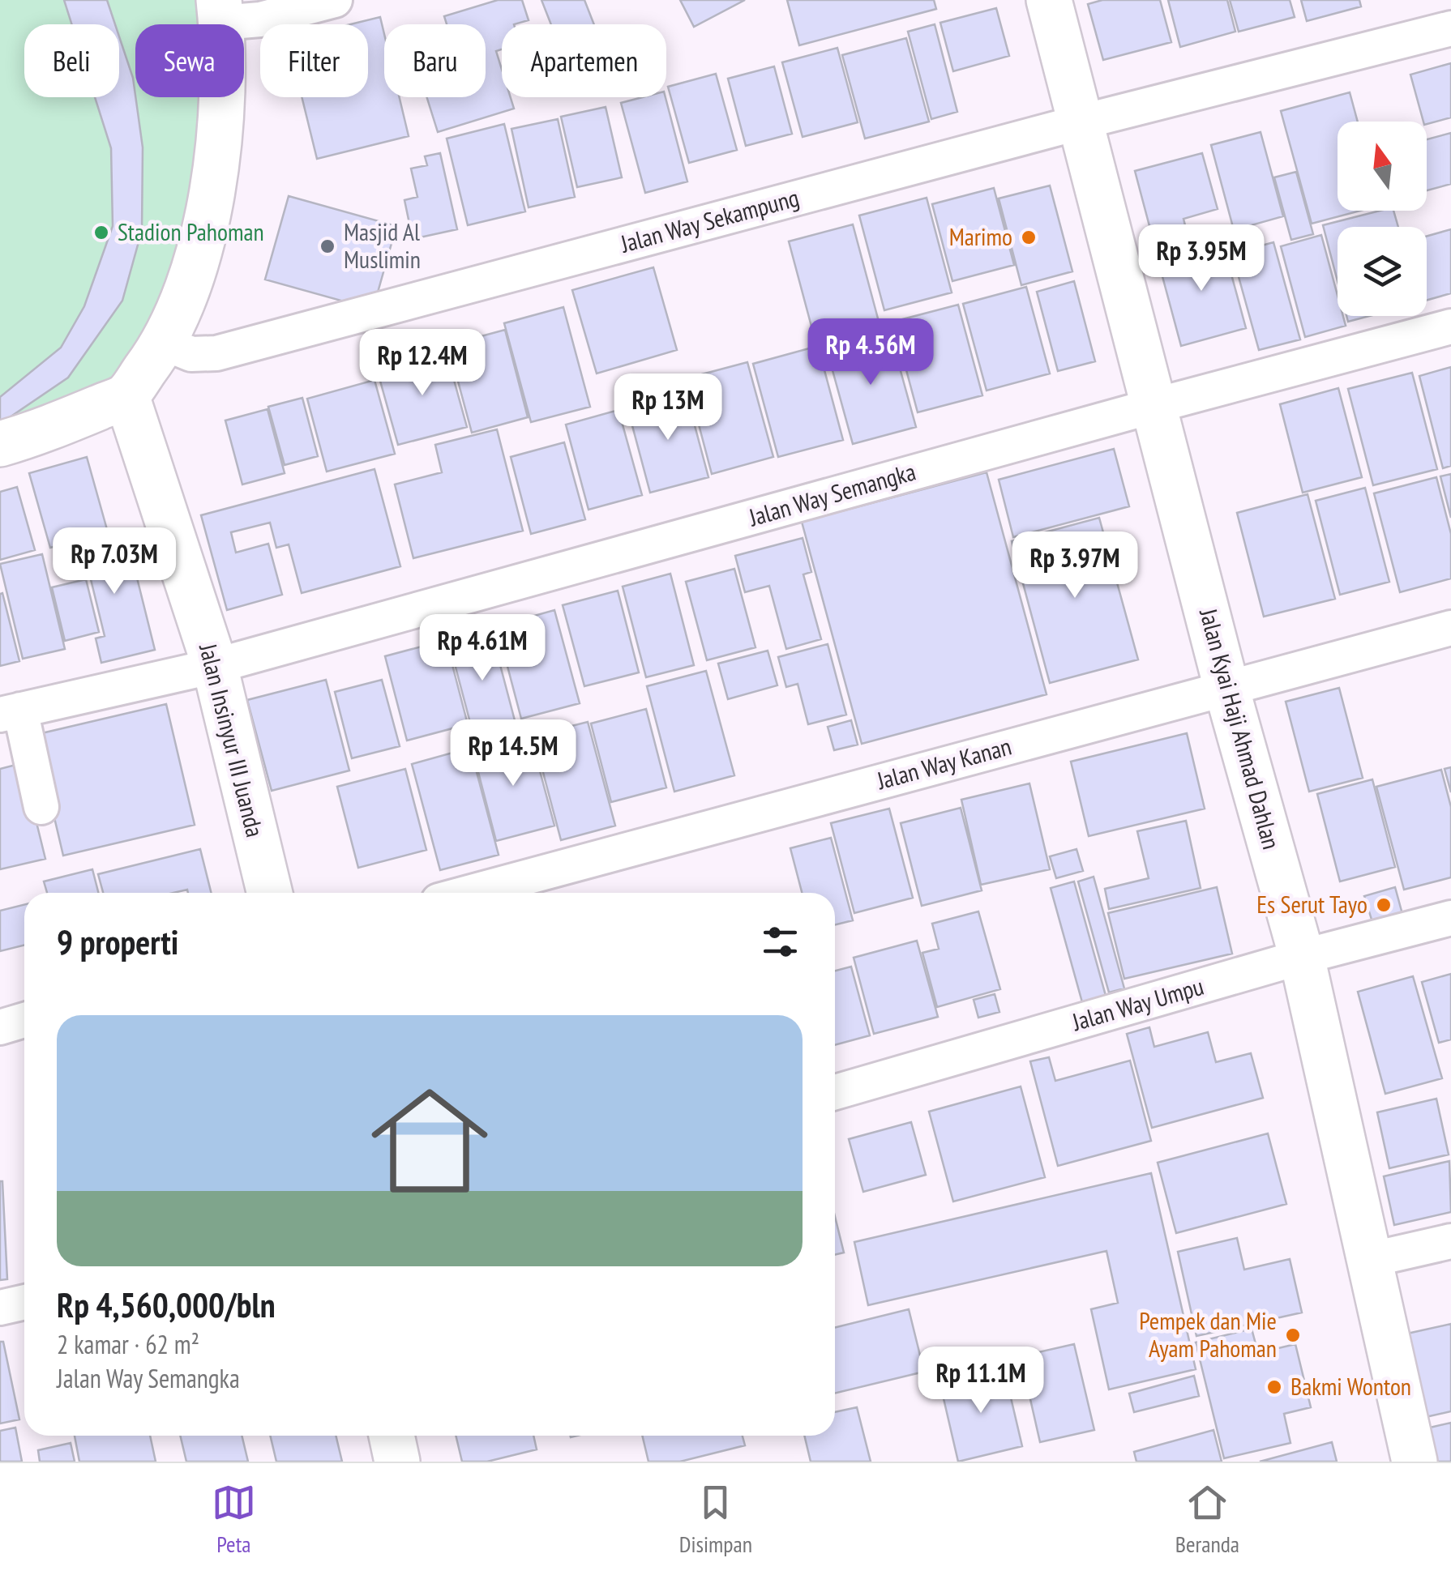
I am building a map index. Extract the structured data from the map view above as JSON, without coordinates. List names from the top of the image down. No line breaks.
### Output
{"streets":{"main road":["Jalan Kyai Haji Ahmad Dahlan","Jalan Insinyur III Juanda"],"street":["Jalan Way Sekampung","Jalan Way Semangka","Jalan Way Kanan","Jalan Way Umpu"]},"crossings":[["Jalan Way Sekampung","Jalan Kyai Haji Ahmad Dahlan"],["Jalan Way Semangka","Jalan Kyai Haji Ahmad Dahlan"],["Jalan Way Semangka","Jalan Insinyur III Juanda"],["Jalan Kyai Haji Ahmad Dahlan","Jalan Way Kanan"],["Jalan Kyai Haji Ahmad Dahlan","Jalan Way Umpu"]],"places":["Stadion Pahoman","Marimo","Masjid Al Muslimin","Es Serut Tayo","Pempek dan Mie Ayam Pahoman","Bakmi Wonton"],"north":"top","page":{"chip":["Beli","Sewa","Filter","Baru","Apartemen"],"price":["Rp 3.95M","Rp 4.56M","Rp 12.4M","Rp 13M","Rp 7.03M","Rp 3.97M","Rp 4.61M","Rp 14.5M","Rp 11.1M"],"heading":"9 properti","list":[{"name":"Rp 4,560,000/bln","note":"2 kamar · 62 m² · Jalan Way Semangka"}],"tabs":["Peta","Disimpan","Beranda"]}}
